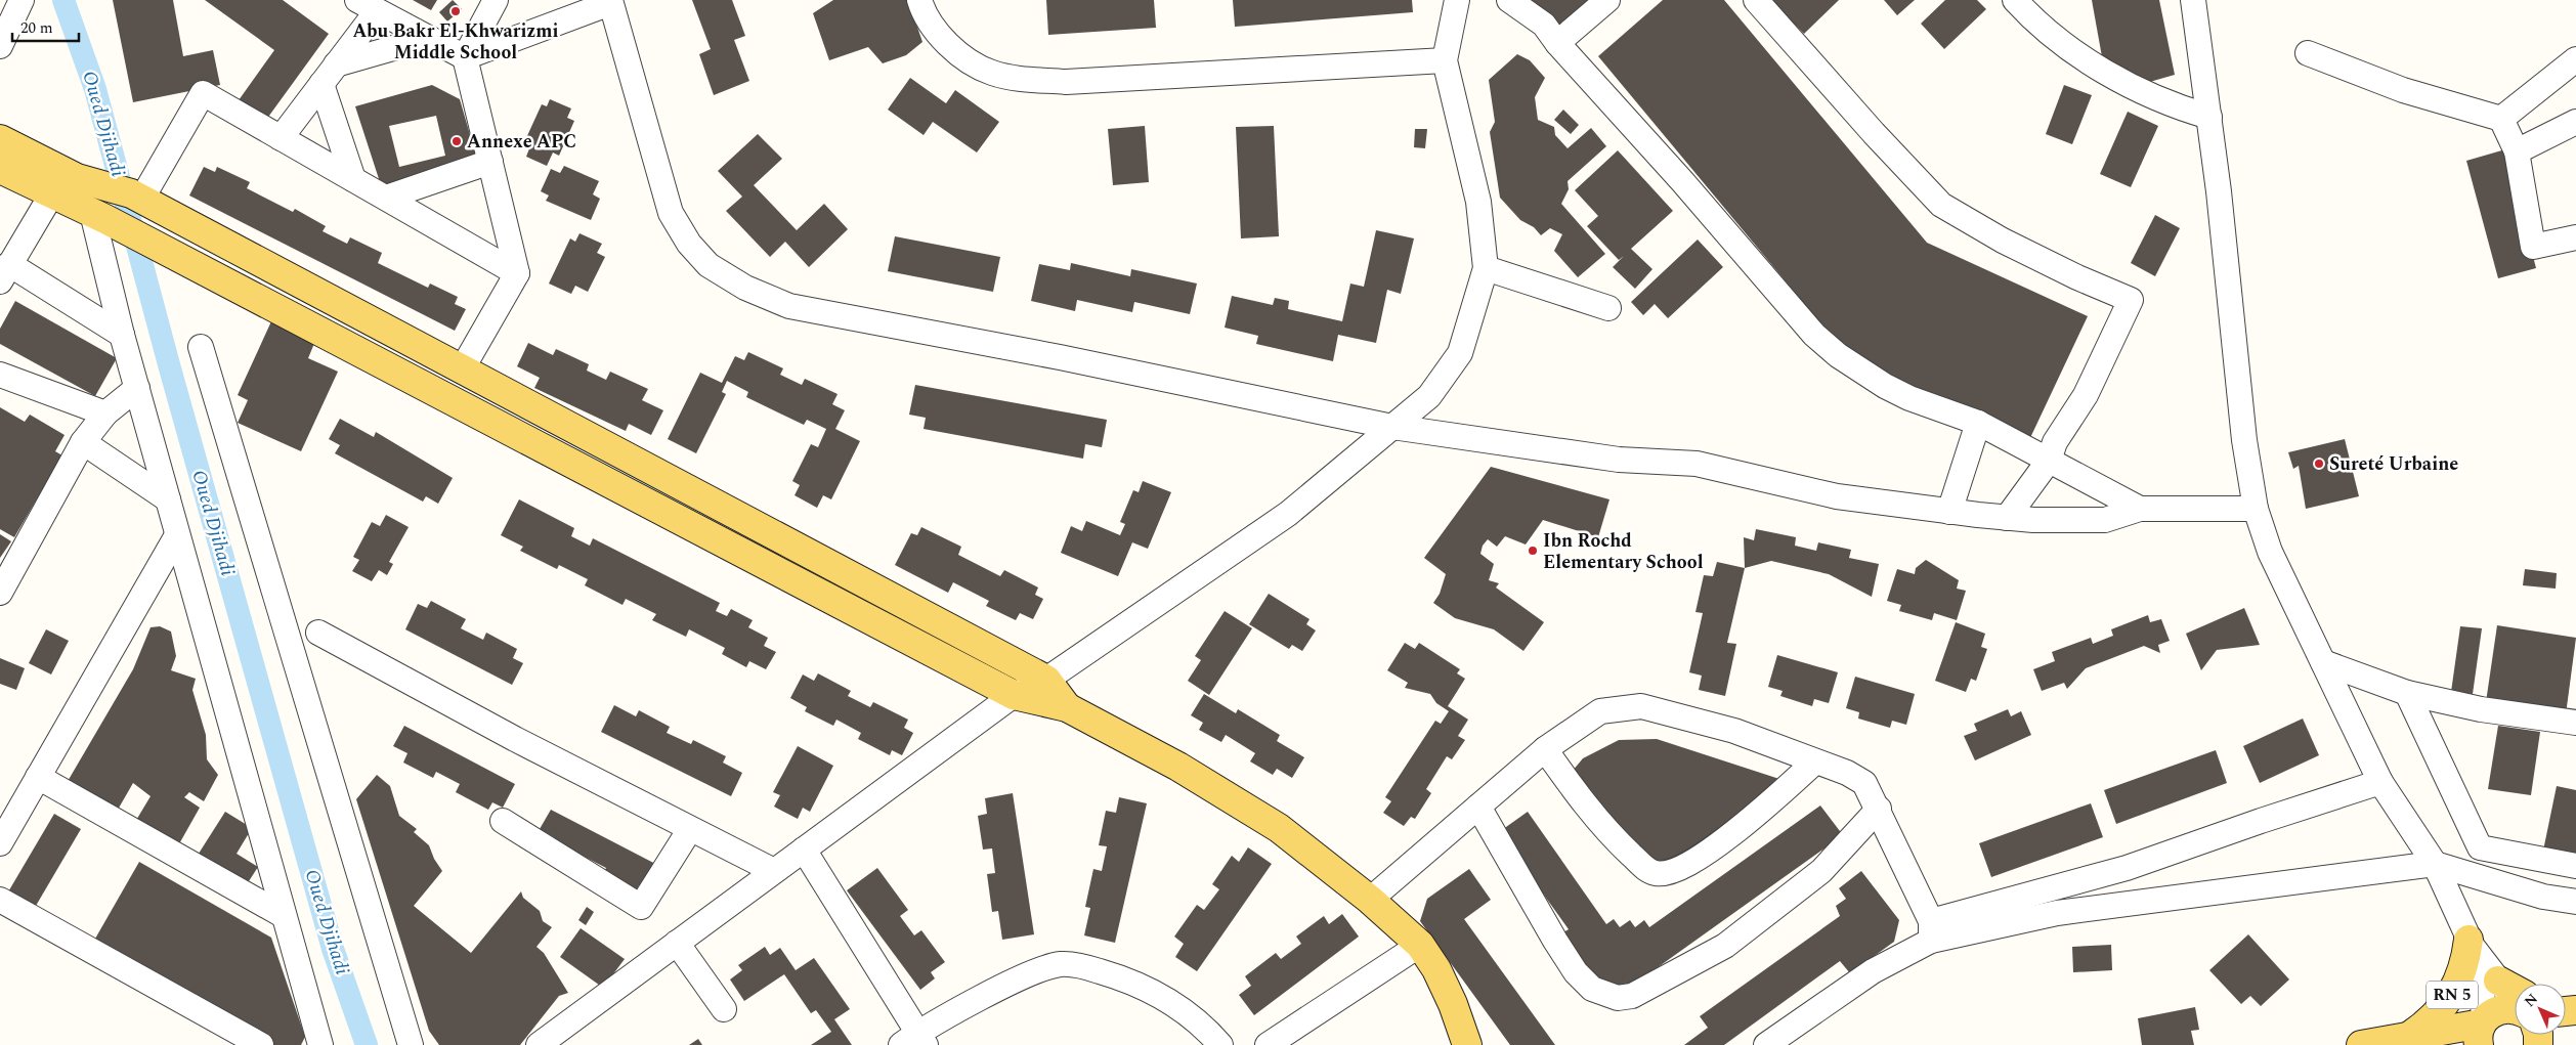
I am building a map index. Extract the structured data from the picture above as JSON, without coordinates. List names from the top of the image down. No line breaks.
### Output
{"streets":{"main road":["RN 5"]},"water":["Oued Djihadi"],"places":["Abu Bakr El-Khwarizmi Middle School","Annexe APC","Sureté Urbaine","Ibn Rochd Elementary School"],"scale_bar":"20 m","north":"top left"}
